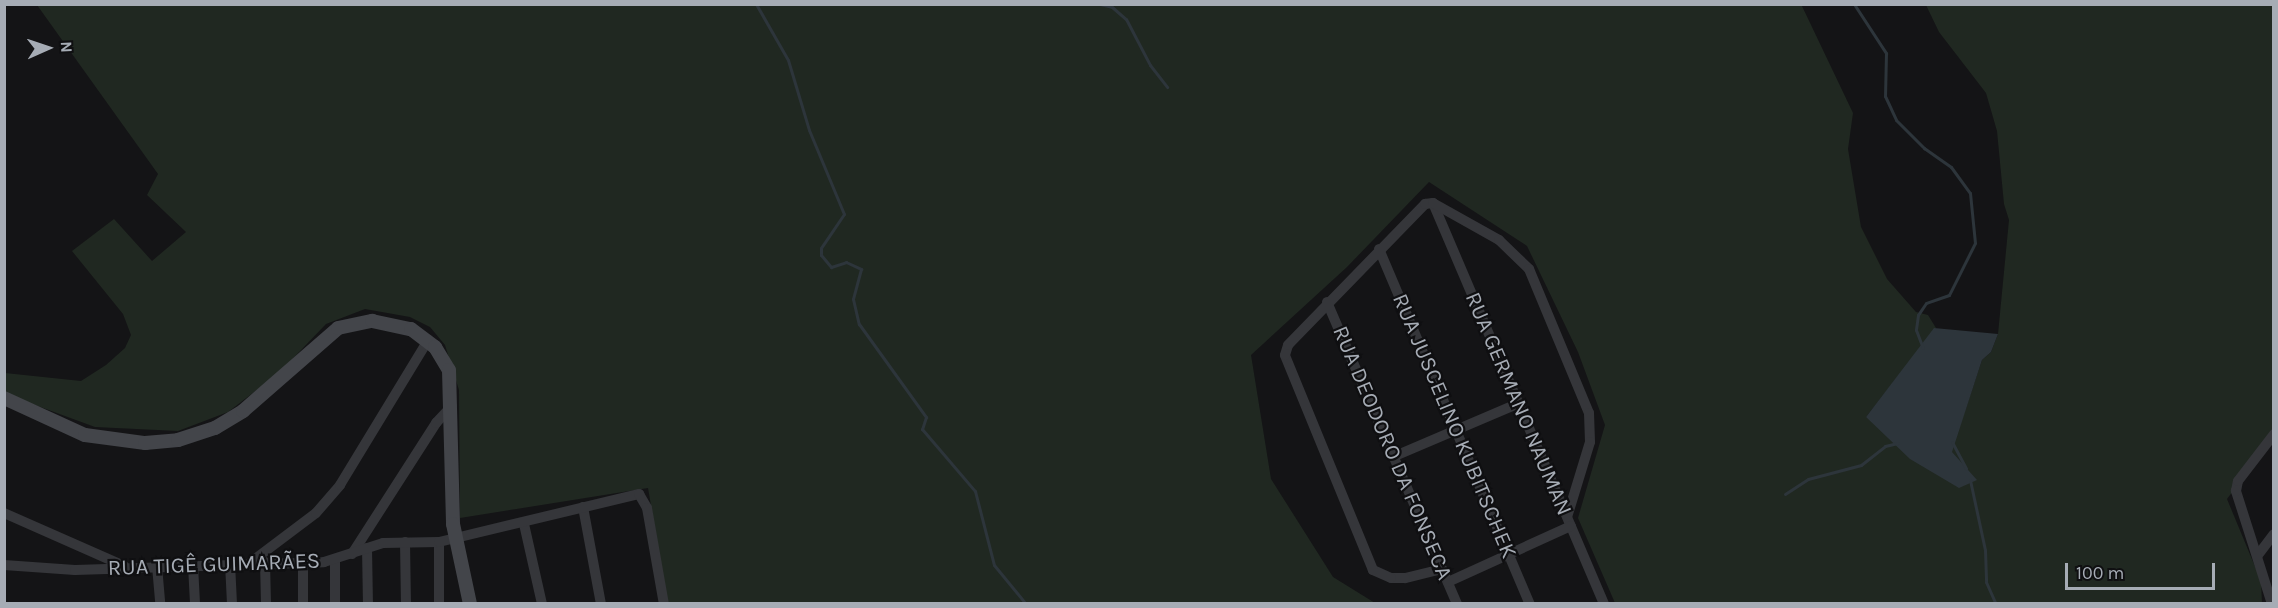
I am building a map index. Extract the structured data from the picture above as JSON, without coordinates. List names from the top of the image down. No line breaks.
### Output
{"streets":{"street":["RUA GERMANO NAUMAN","RUA JUSCELINO KUBITSCHEK","RUA DEODORO DA FONSECA","RUA TIGÊ GUIMARÃES"]},"scale_bar":"100 m","north":"right"}
